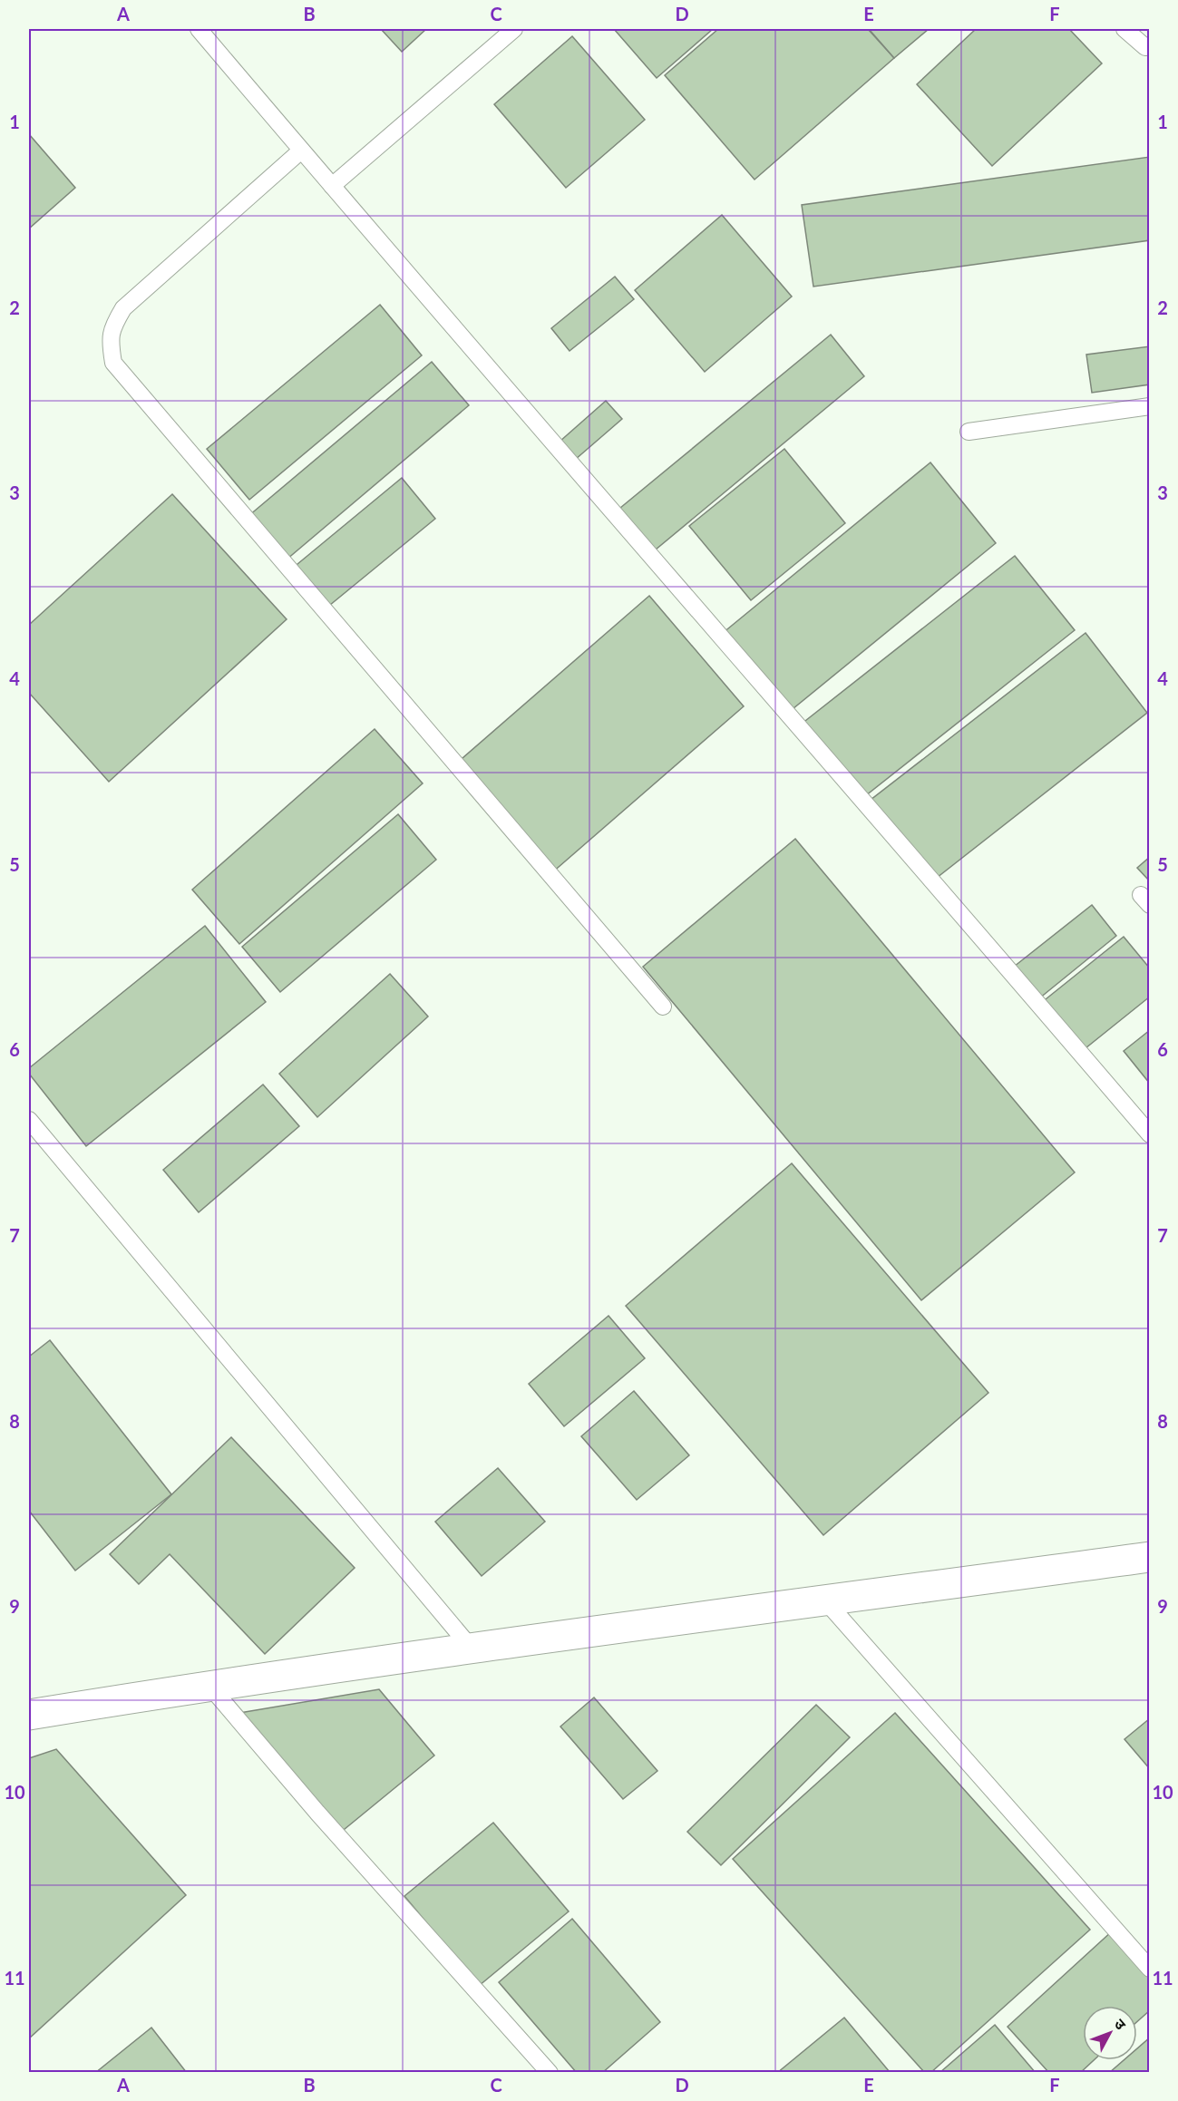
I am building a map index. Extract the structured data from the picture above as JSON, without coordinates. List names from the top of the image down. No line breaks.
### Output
{"north":"top right","grid":{"columns":["A","B","C","D","E","F"],"rows":["1","2","3","4","5","6","7","8","9","10","11"]}}
